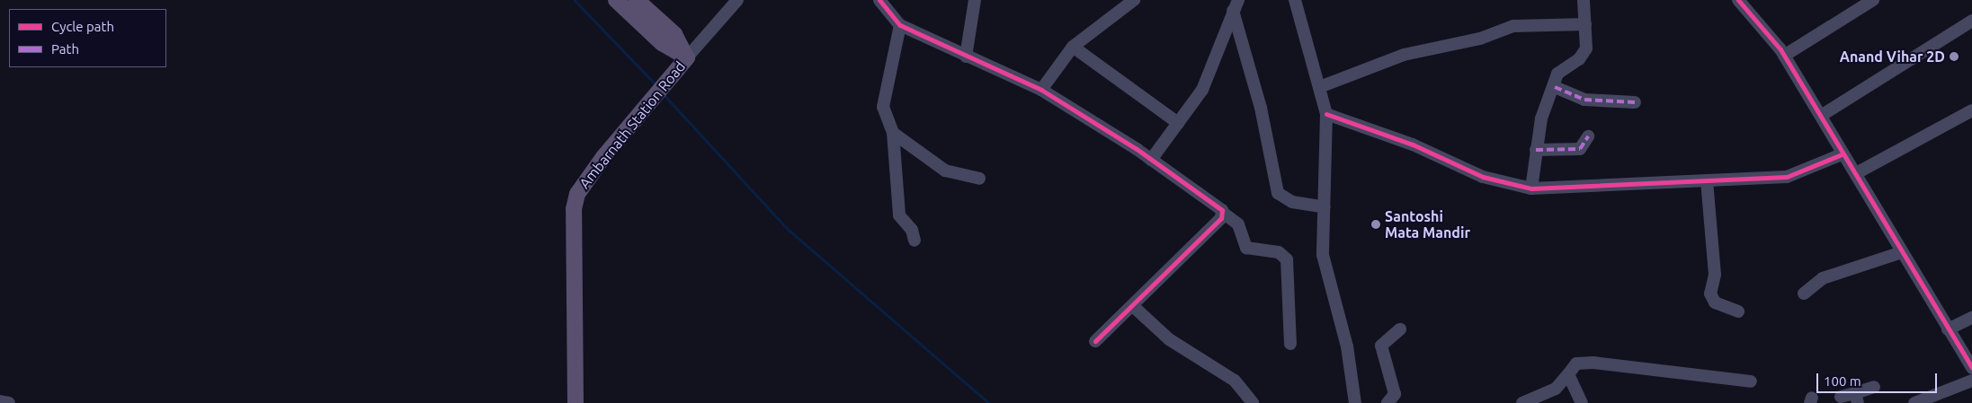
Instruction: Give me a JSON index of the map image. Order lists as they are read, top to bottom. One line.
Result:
{"streets":{"main road":["Ambarnath Station Road"]},"places":["Anand Vihar 2D","Santoshi Mata Mandir"],"legend":["Cycle path","Path"],"scale_bar":"100 m"}
